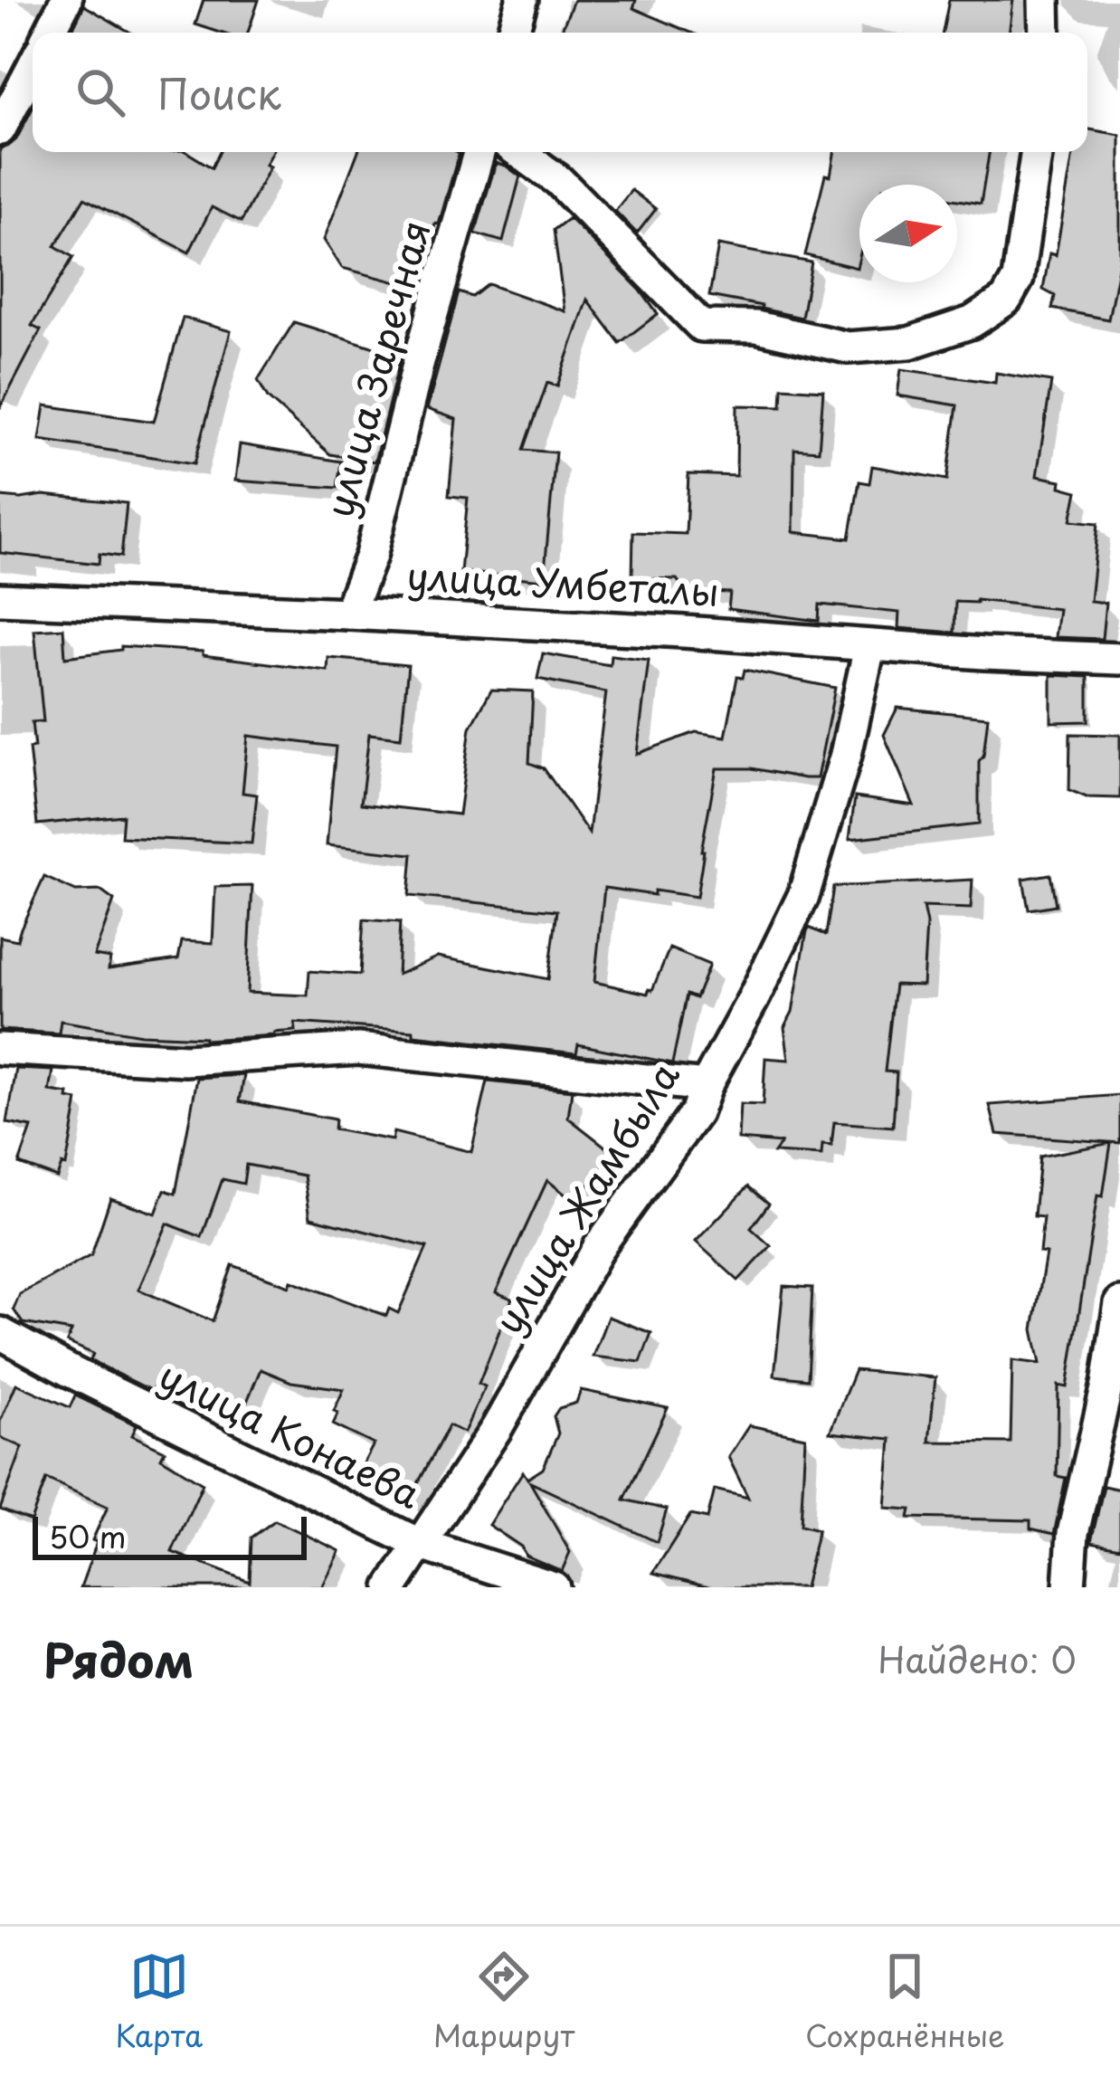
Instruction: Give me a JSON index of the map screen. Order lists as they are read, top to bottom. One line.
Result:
{"streets":{"street":["улица Заречная","улица Умбеталы","улица Жамбыла","улица Конаева"]},"crossings":[["улица Заречная","улица Умбеталы"],["улица Умбеталы","улица Жамбыла"],["улица Жамбыла","улица Конаева"]],"scale_bar":"50 m","north":"right","page":{"search":"Поиск","scale":"50 m","heading":["Рядом","Найдено: 0"],"nav":["Карта","Маршрут","Сохранённые"]}}
